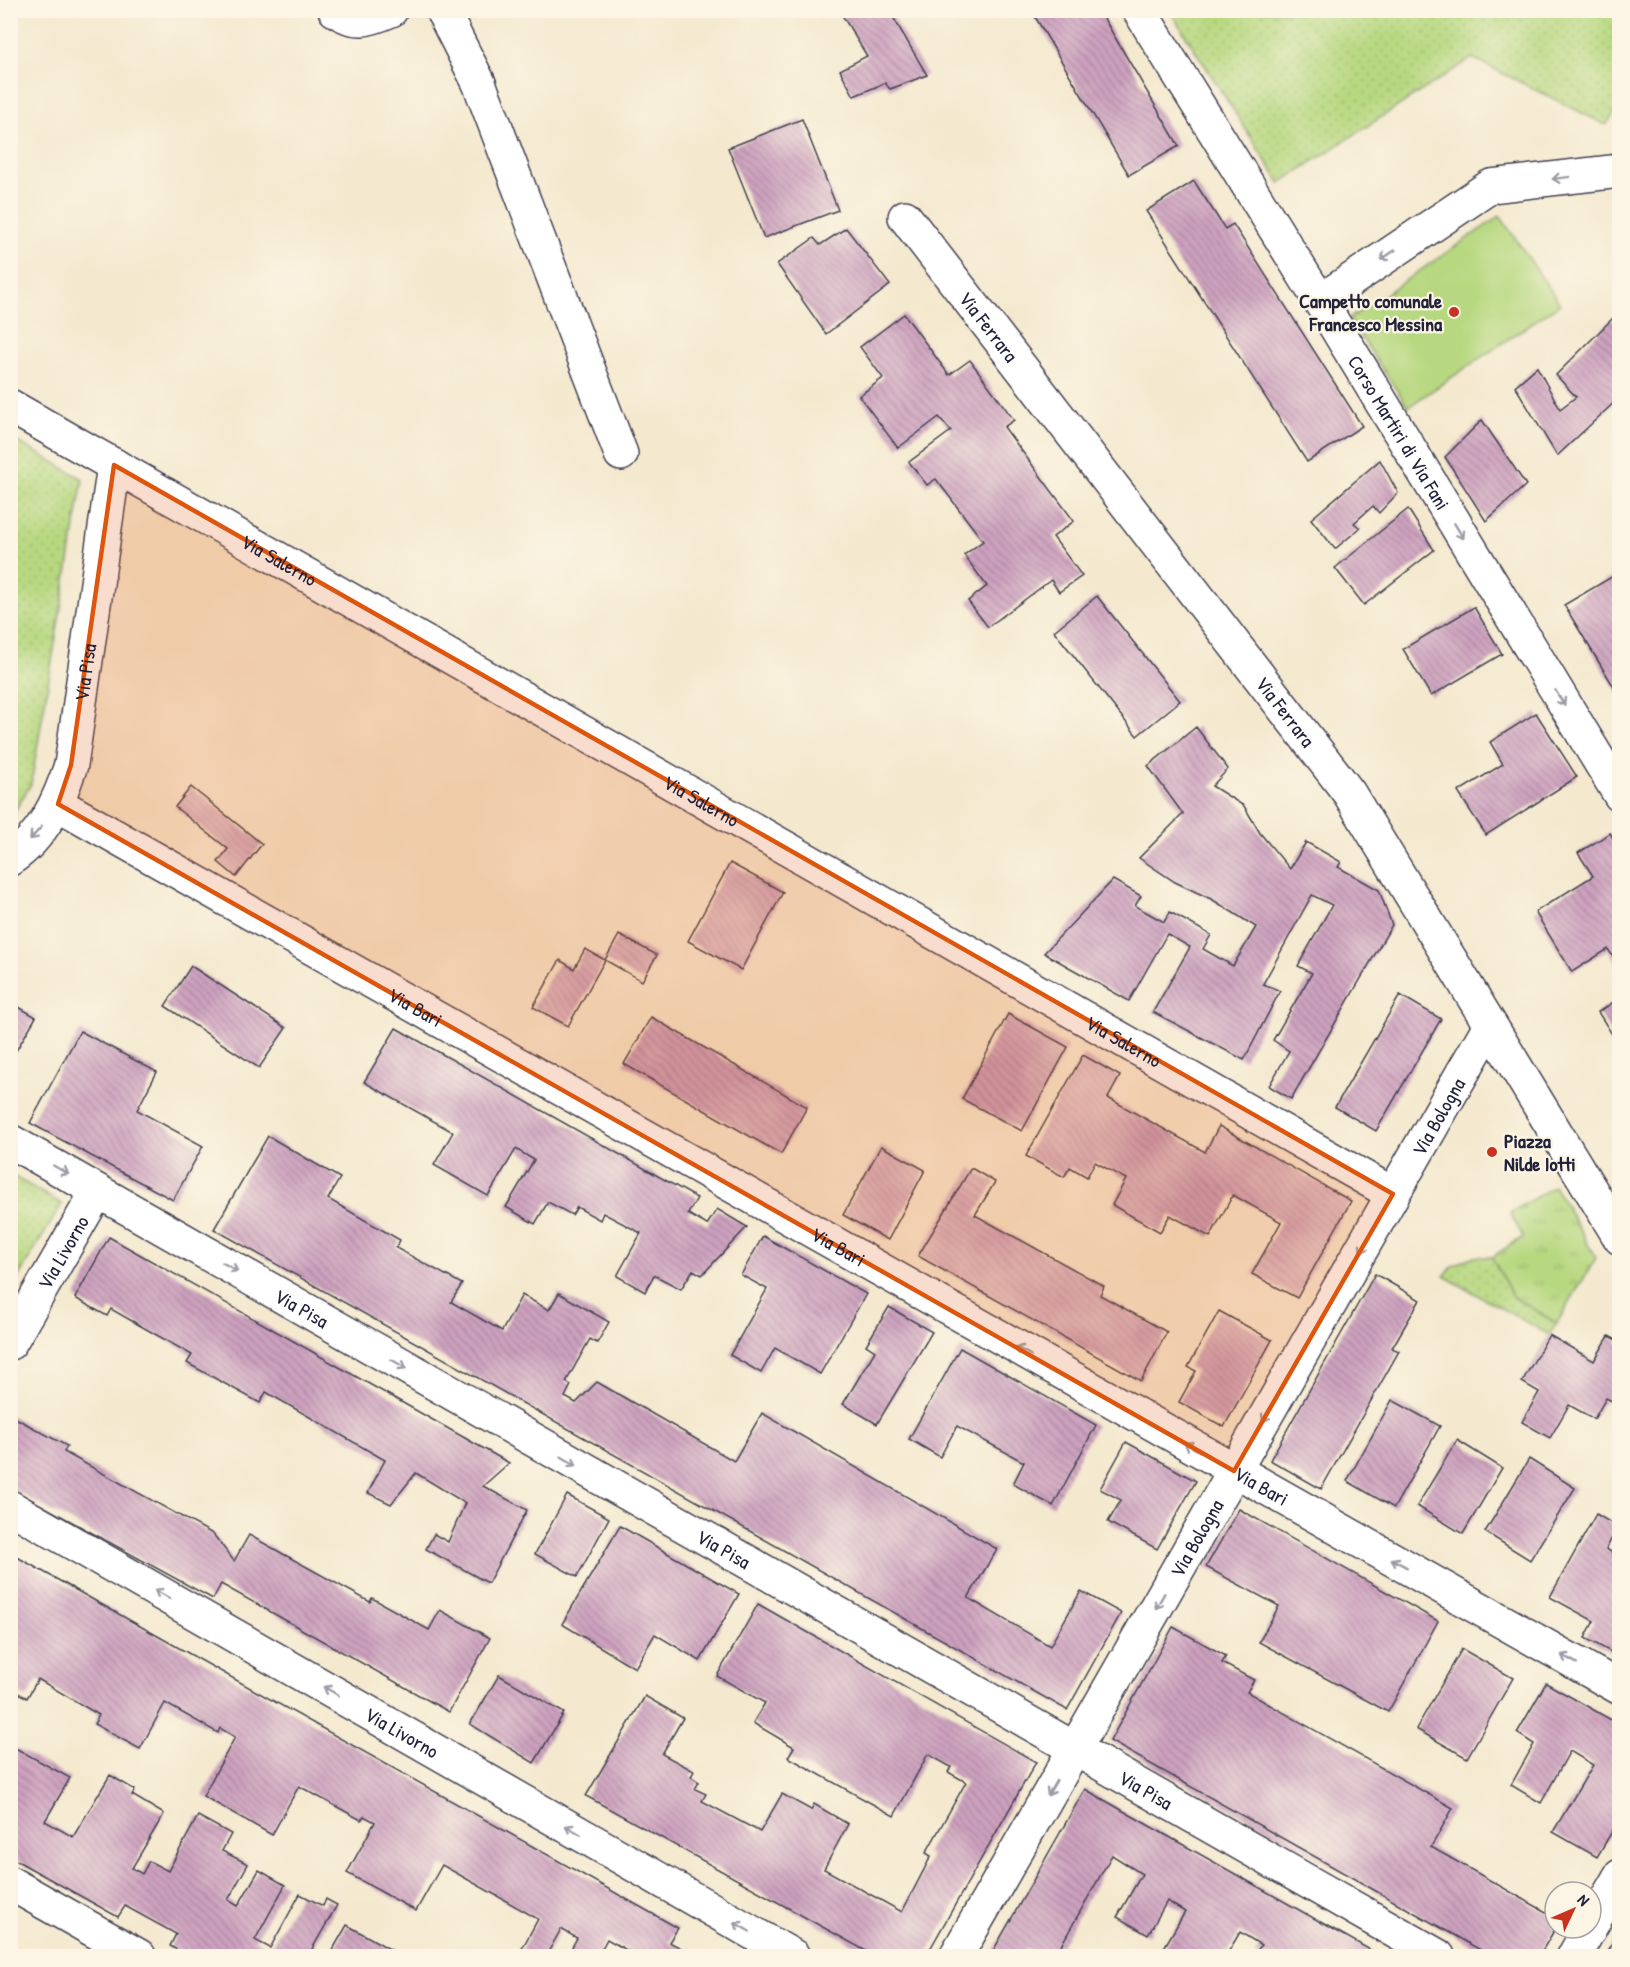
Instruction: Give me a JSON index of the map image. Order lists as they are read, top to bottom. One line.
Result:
{"streets":{"street":["Via Ferrara","Corso Martiri di Via Fani","Via Salerno","Via Pisa","Via Bari","Via Bologna","Via Livorno"]},"crossings":[["Via Ferrara","Via Bologna"],["Via Salerno","Via Pisa"],["Via Salerno","Via Bologna"],["Via Pisa","Via Bari"],["Via Pisa","Via Bologna"],["Via Pisa","Via Livorno"],["Via Bari","Via Bologna"]],"one_way":["Corso Martiri di Via Fani","Via Pisa","Via Bari","Via Bologna","Via Livorno"],"places":["Campetto comunale Francesco Messina","Piazza Nilde Iotti"],"north":"top right"}
